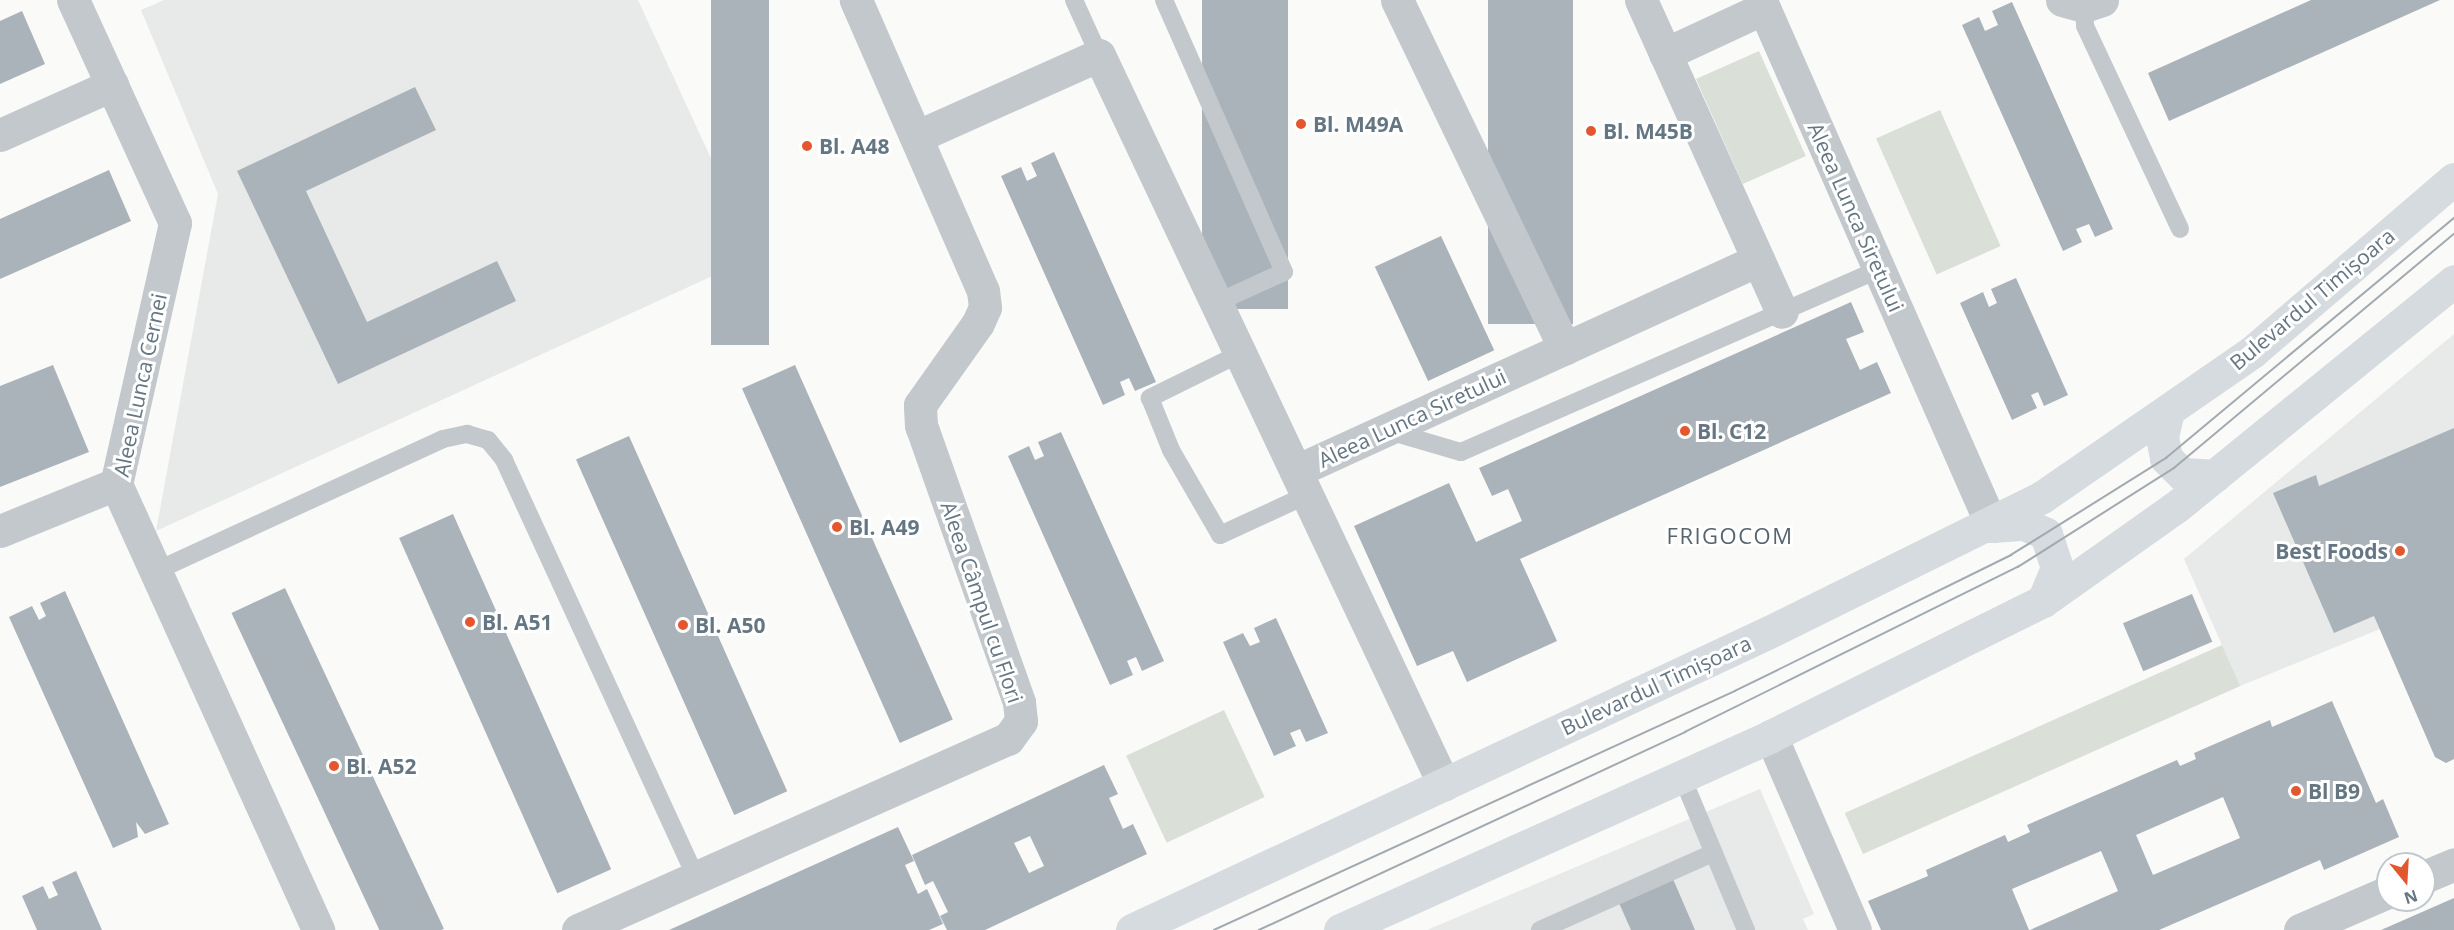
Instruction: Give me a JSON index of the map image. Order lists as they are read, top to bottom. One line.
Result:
{"streets":{"main road":["Bulevardul Timișoara"],"street":["Aleea Lunca Siretului","Aleea Lunca Cernei","Aleea Câmpul cu Flori"]},"crossings":[["Aleea Lunca Siretului","Bulevardul Timișoara"]],"districts":["FRIGOCOM"],"places":["Bl. M49A","Bl. M45B","Bl. A48","Bl. C12","Bl. A49","Best Foods","Bl. A51","Bl. A50","Bl. A52","Bl B9"],"north":"bottom"}
